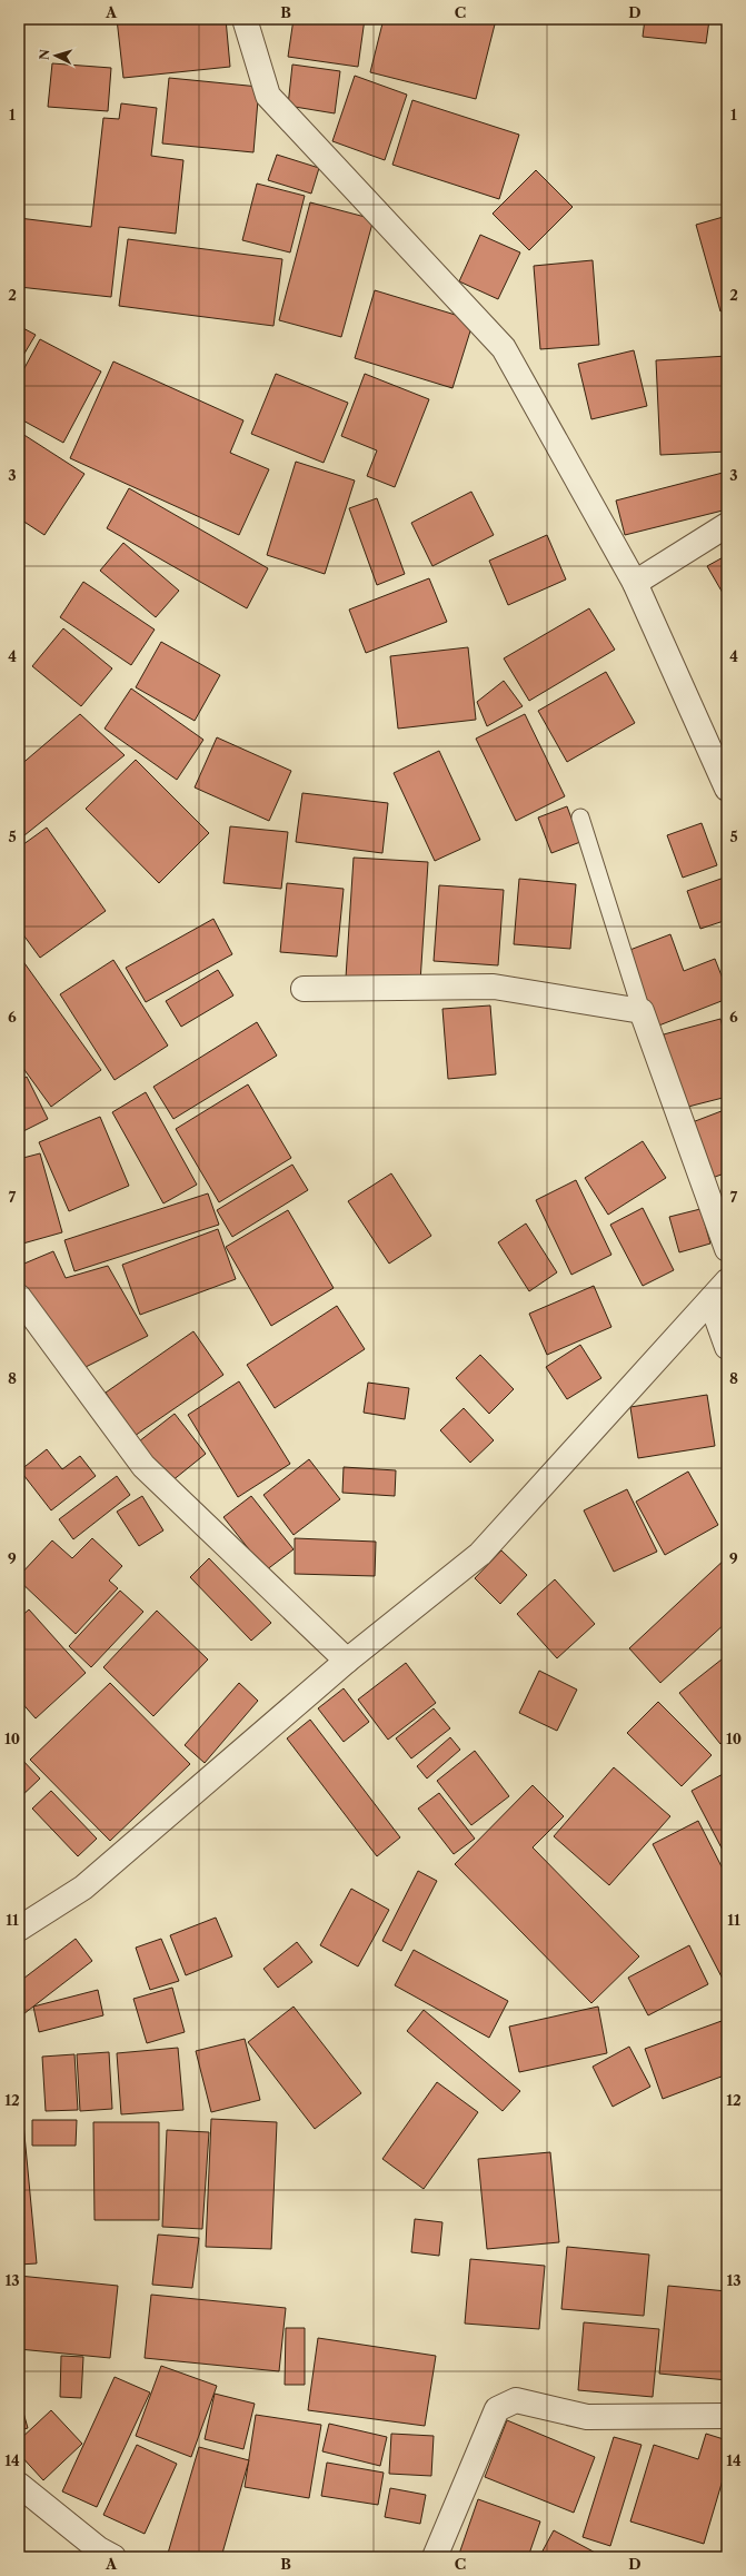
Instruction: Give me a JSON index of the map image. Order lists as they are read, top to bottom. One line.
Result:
{"north":"left","grid":{"columns":["A","B","C","D"],"rows":["1","2","3","4","5","6","7","8","9","10","11","12","13","14"]}}
